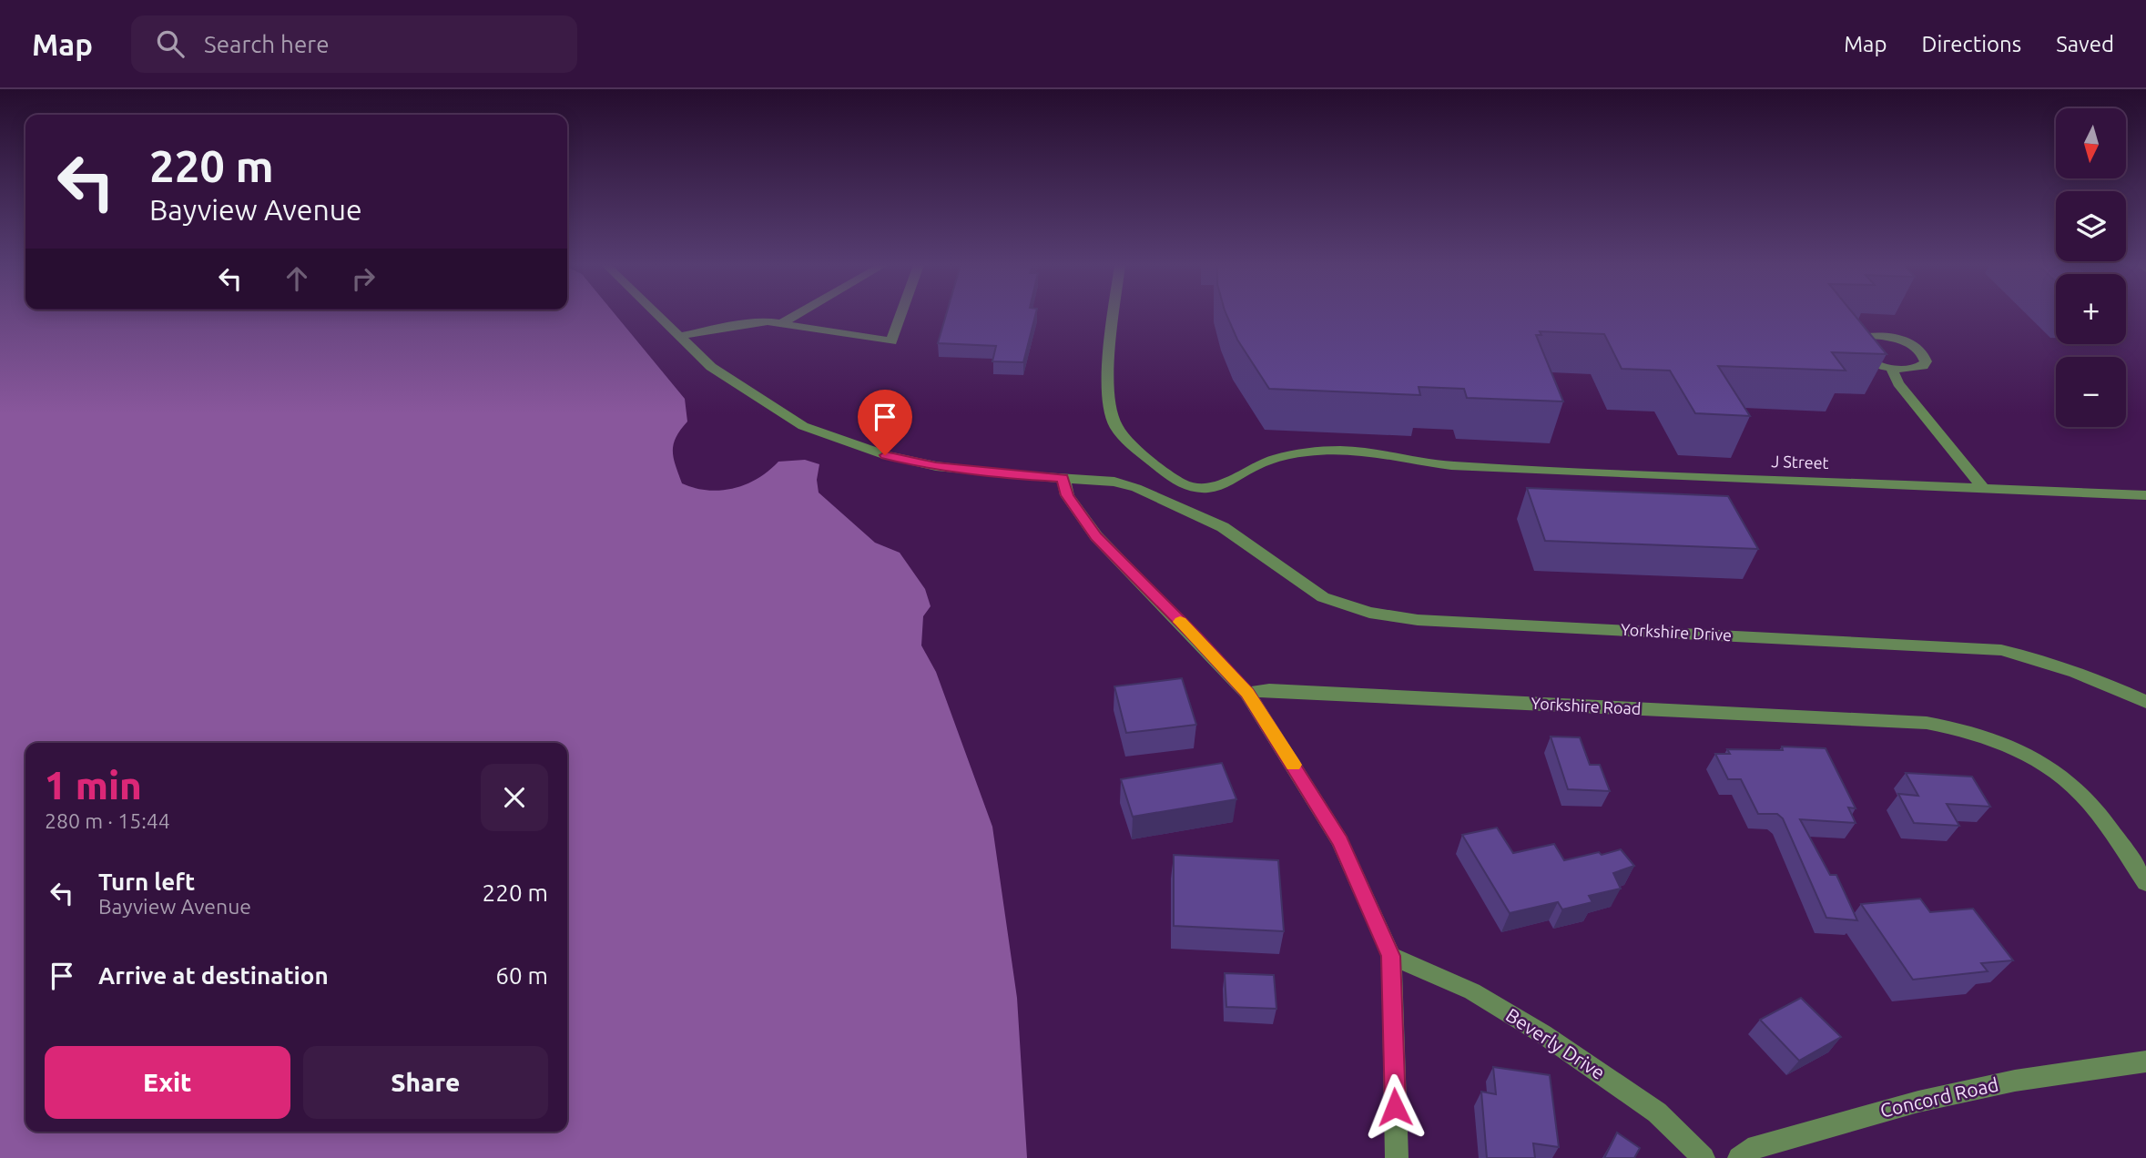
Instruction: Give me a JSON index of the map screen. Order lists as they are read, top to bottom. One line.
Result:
{"streets":{"street":["J Street","Yorkshire Drive","Yorkshire Road","Beverly Drive","Concord Road"]},"north":"bottom","page":{"header":"Map","search":"Search here","nav":["Map","Directions","Saved"],"map_buttons":["+","−"],"turn":["220 m","Bayview Avenue"],"heading":["1 min","280 m · 15:44"],"list":[{"name":"Turn left","note":"Bayview Avenue","value":"220 m"},{"name":"Arrive at destination","value":"60 m"}],"buttons":["Exit","Share"]}}
